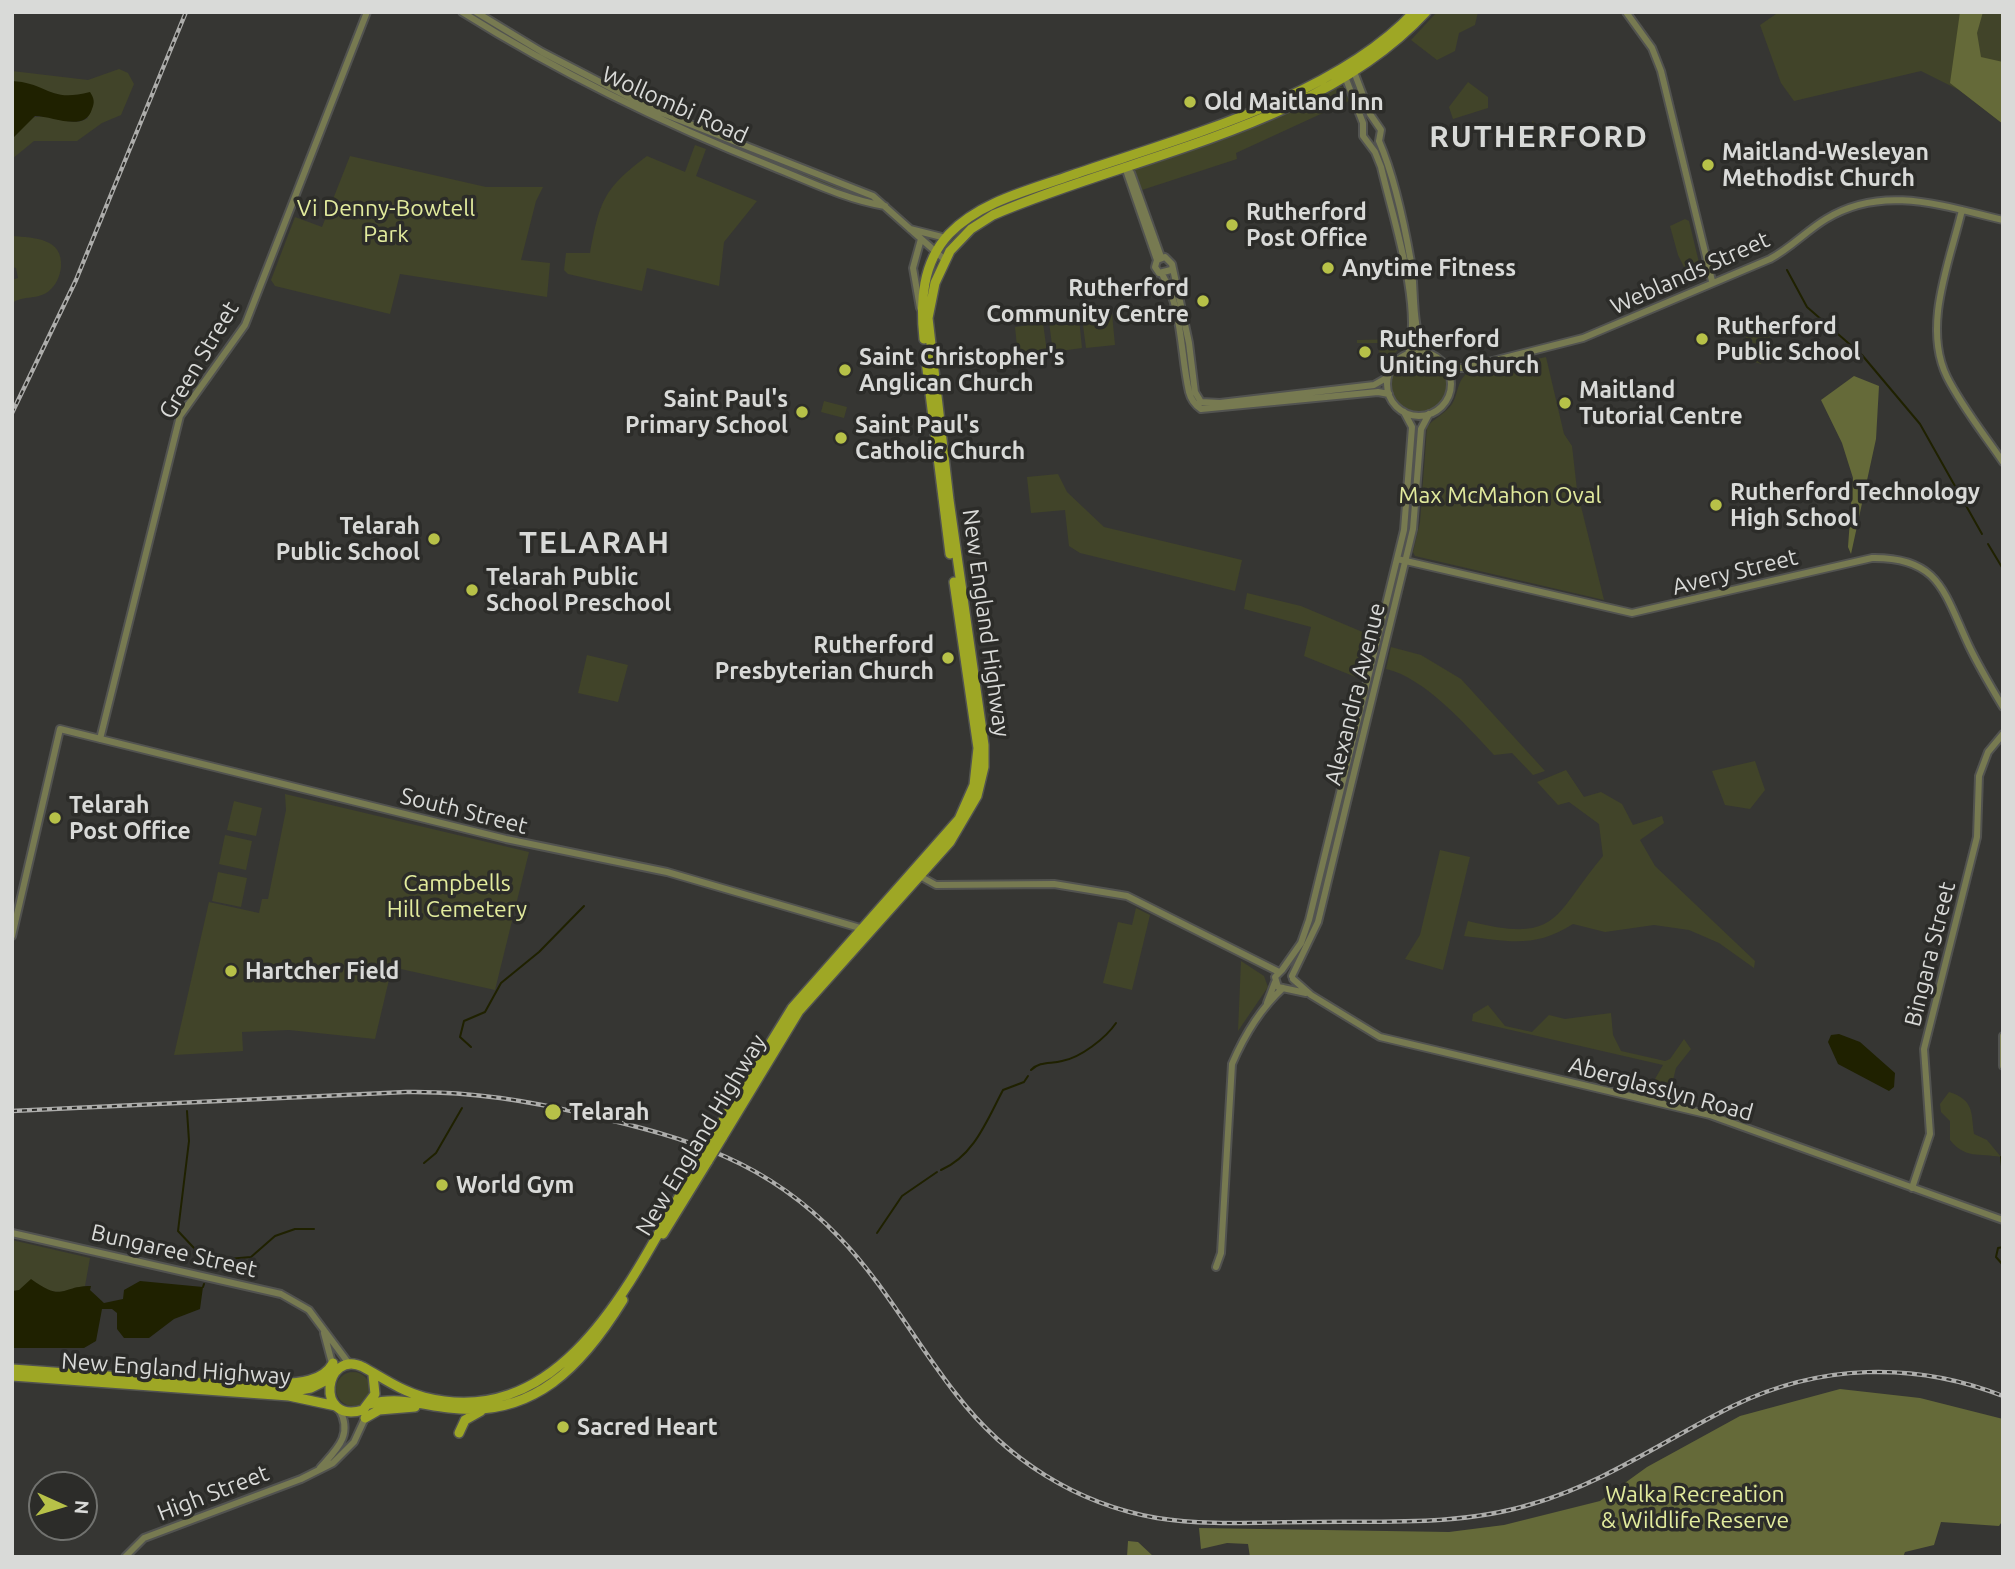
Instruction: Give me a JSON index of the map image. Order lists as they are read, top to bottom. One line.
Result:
{"streets":{"highway":["New England Highway"],"street":["Wollombi Road","Weblands Street","Green Street","Avery Street","Alexandra Avenue","South Street","Bingara Street","Aberglasslyn Road","Bungaree Street","High Street"]},"crossings":[["Wollombi Road","New England Highway"],["Weblands Street","Alexandra Avenue"],["Green Street","South Street"],["Avery Street","Alexandra Avenue"],["New England Highway","South Street"],["New England Highway","Bungaree Street"],["New England Highway","High Street"],["Alexandra Avenue","Aberglasslyn Road"],["Bingara Street","Aberglasslyn Road"],["Bungaree Street","High Street"]],"districts":["RUTHERFORD","TELARAH"],"parks":["Vi Denny-Bowtell Park","Max McMahon Oval","Campbells Hill Cemetery","Walka Recreation & Wildlife Reserve"],"places":["Old Maitland Inn","Maitland-Wesleyan Methodist Church","Rutherford Post Office","Anytime Fitness","Rutherford Community Centre","Rutherford Public School","Rutherford Uniting Church","Saint Christopher's Anglican Church","Maitland Tutorial Centre","Saint Paul's Primary School","Saint Paul's Catholic Church","Rutherford Technology High School","Telarah Public School","Telarah Public School Preschool","Rutherford Presbyterian Church","Telarah Post Office","Hartcher Field","Telarah","World Gym","Sacred Heart"],"north":"right"}
